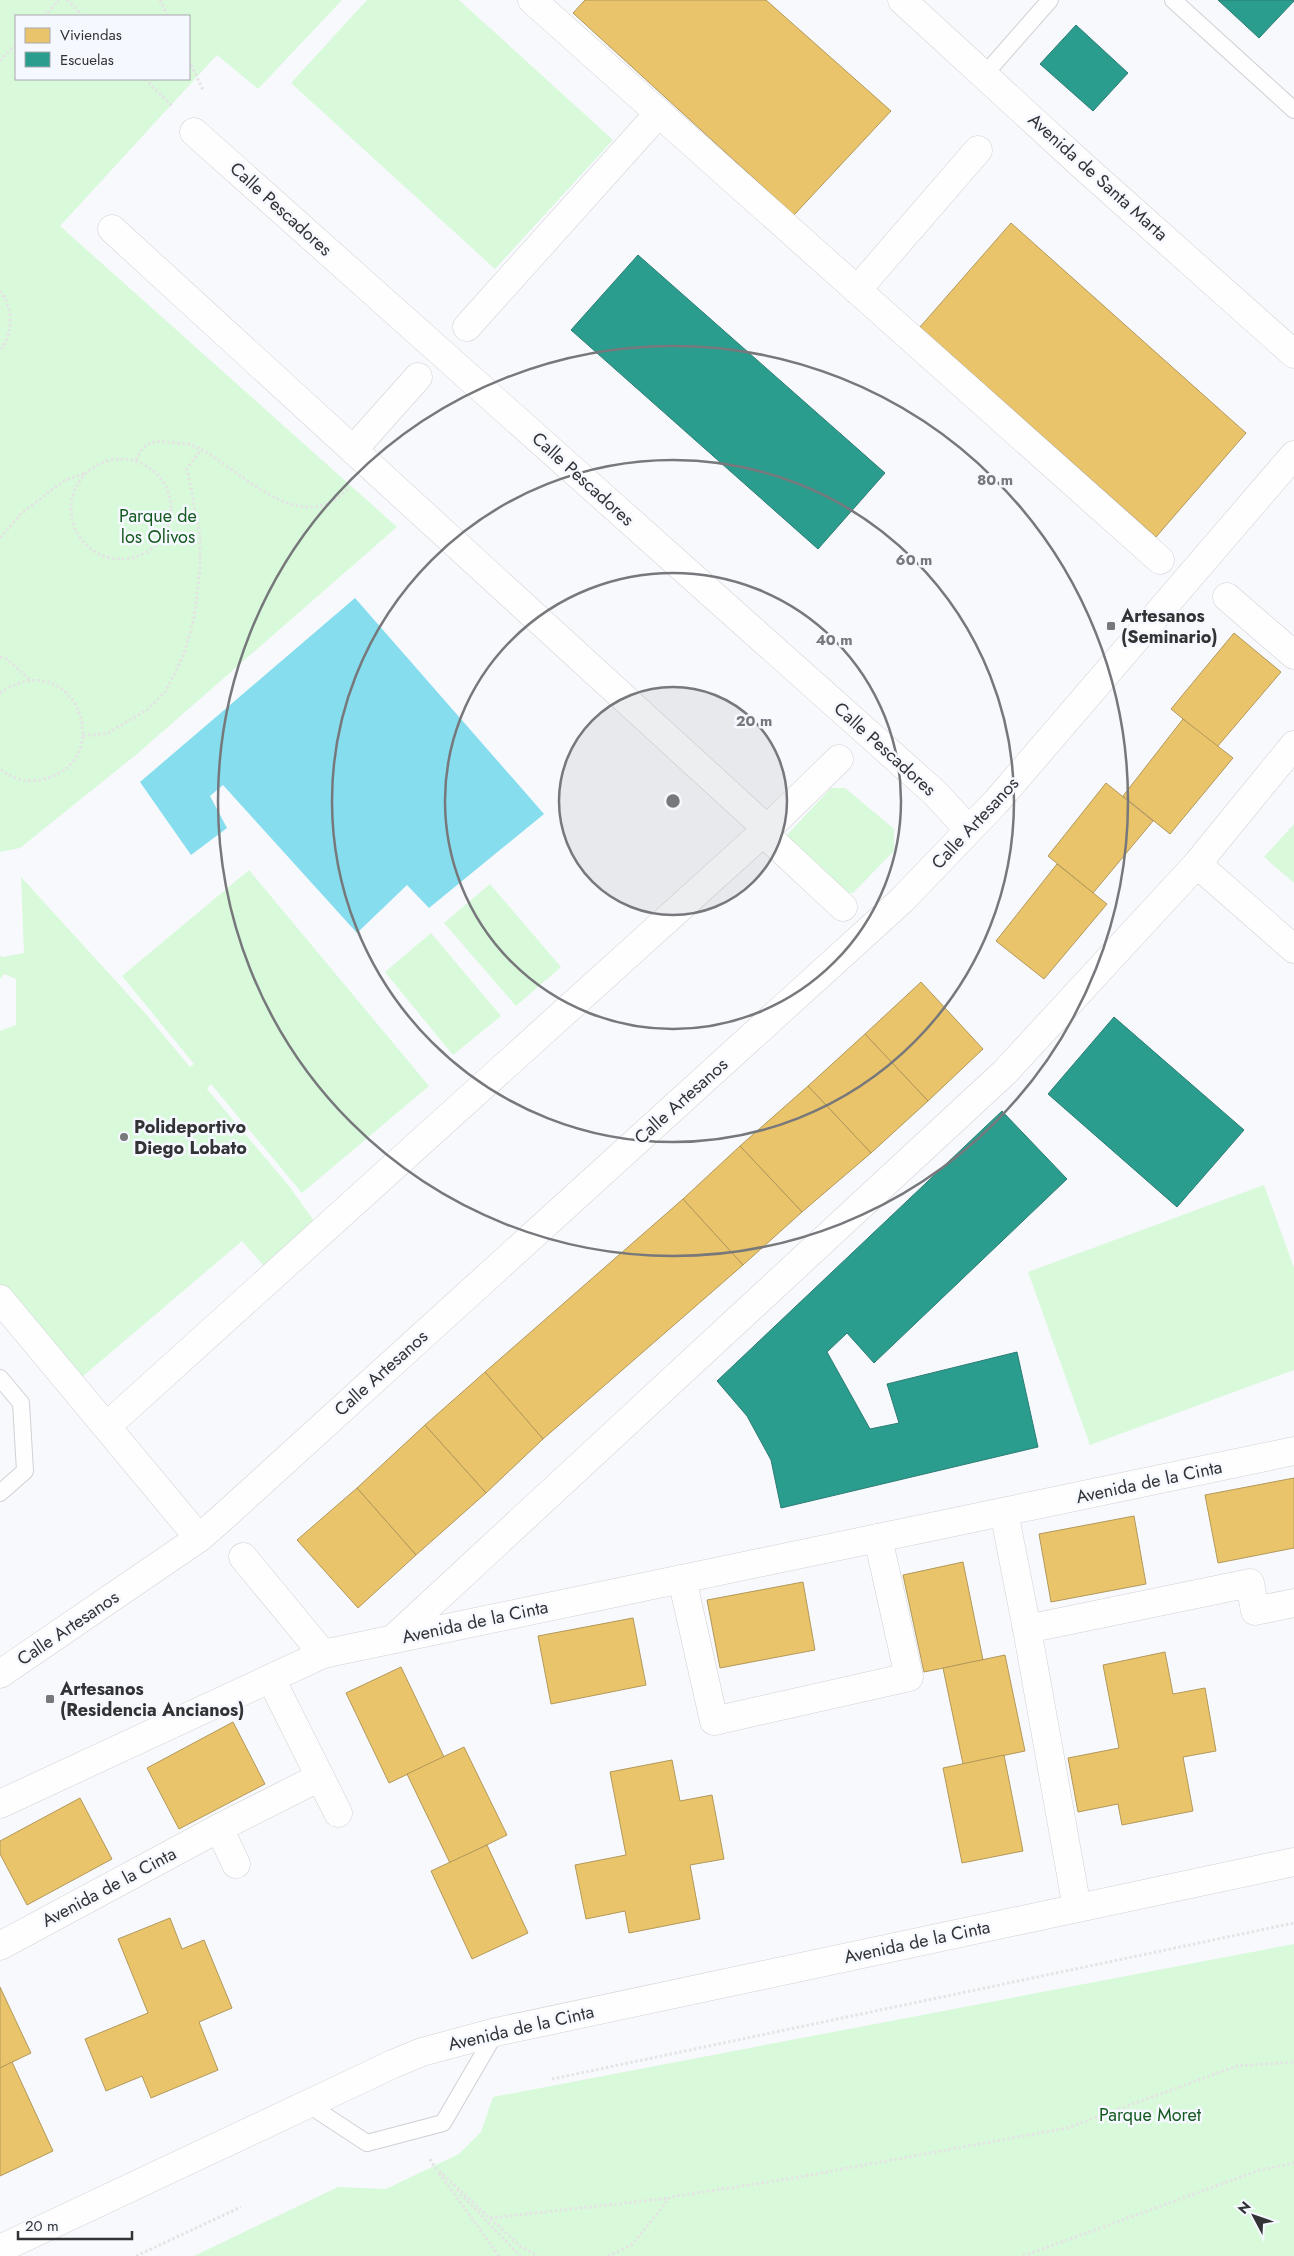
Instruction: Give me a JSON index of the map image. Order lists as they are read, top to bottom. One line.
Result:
{"streets":{"street":["Avenida de Santa Marta","Calle Pescadores","Calle Artesanos","Avenida de la Cinta"]},"crossings":[["Calle Pescadores","Calle Artesanos"]],"parks":["Parque de los Olivos","Parque Moret"],"places":{"transit":["Artesanos (Seminario)","Artesanos (Residencia Ancianos)"],"other":["Polideportivo Diego Lobato"]},"legend":["Viviendas","Escuelas"],"scale_bar":"20 m","north":"top left","rings":["80 m","60 m","40 m","20 m"]}
